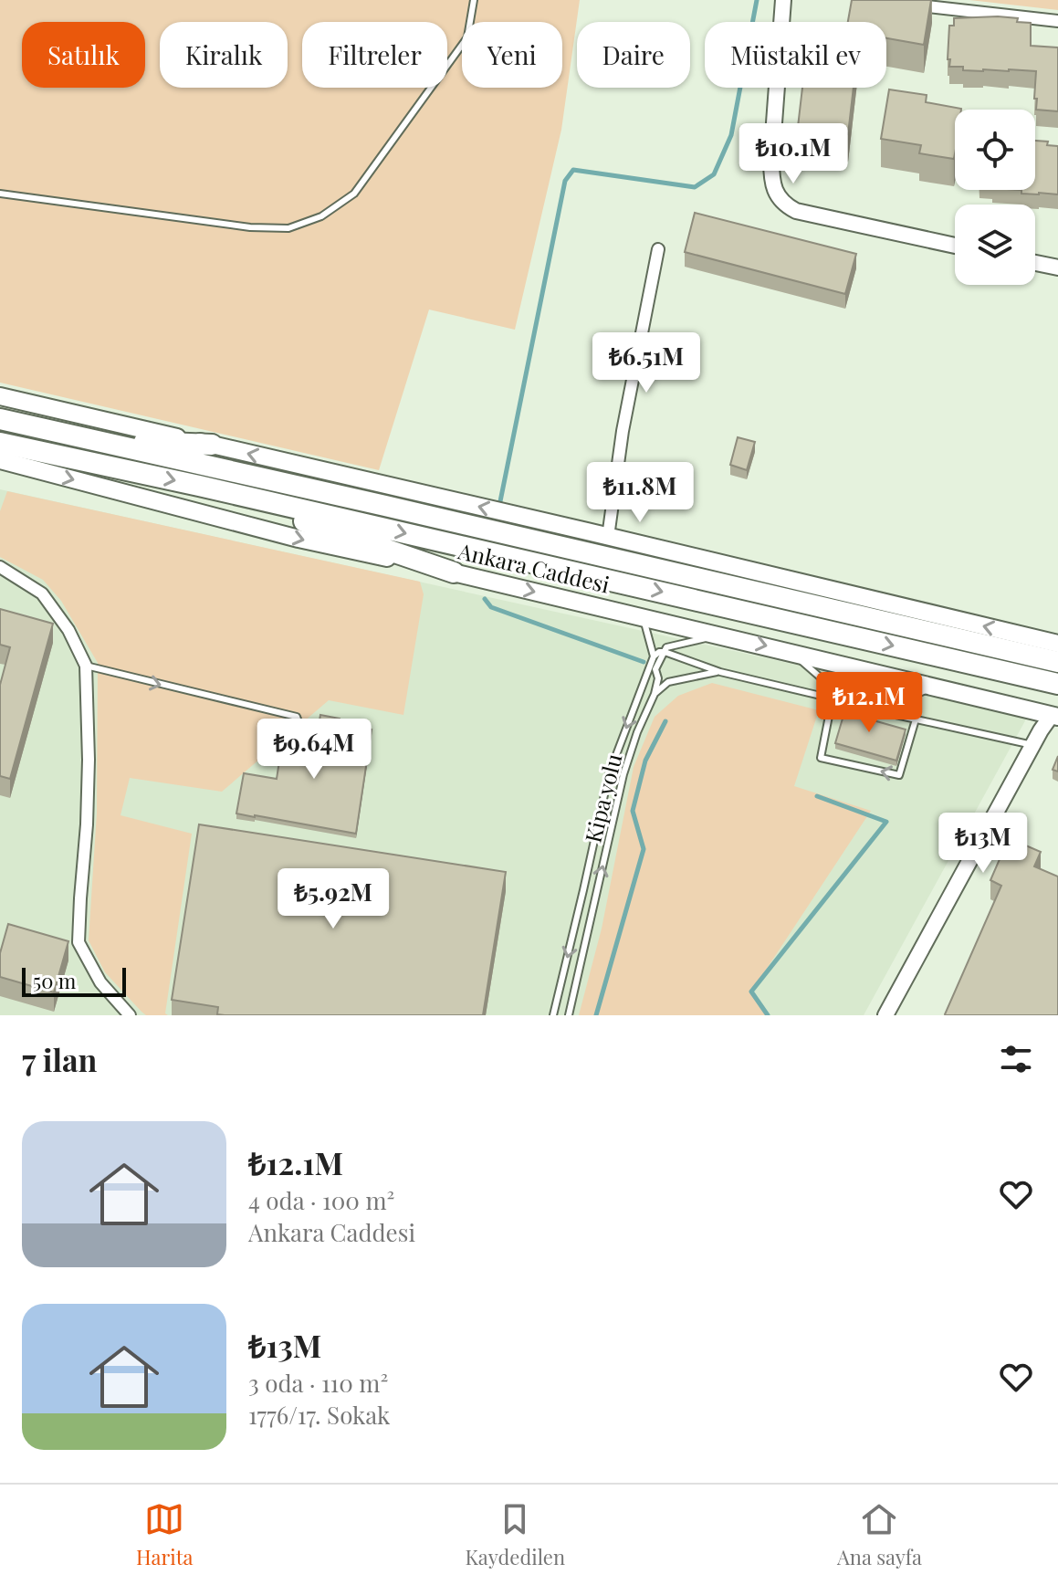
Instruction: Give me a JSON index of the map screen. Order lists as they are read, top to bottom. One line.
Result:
{"streets":{"highway":["Ankara Caddesi"],"lane":["Kipa yolu"]},"scale_bar":"50 m","page":{"chip":["Satılık","Kiralık","Filtreler","Yeni","Daire","Müstakil ev"],"price":["₺10.1M","₺6.51M","₺11.8M","₺12.1M","₺9.64M","₺13M","₺5.92M"],"scale":"50 m","heading":"7 ilan","list":[{"name":"₺12.1M","note":"4 oda · 100 m² · Ankara Caddesi"},{"name":"₺13M","note":"3 oda · 110 m² · 1776/17. Sokak"}],"tabs":["Harita","Kaydedilen","Ana sayfa"]}}
